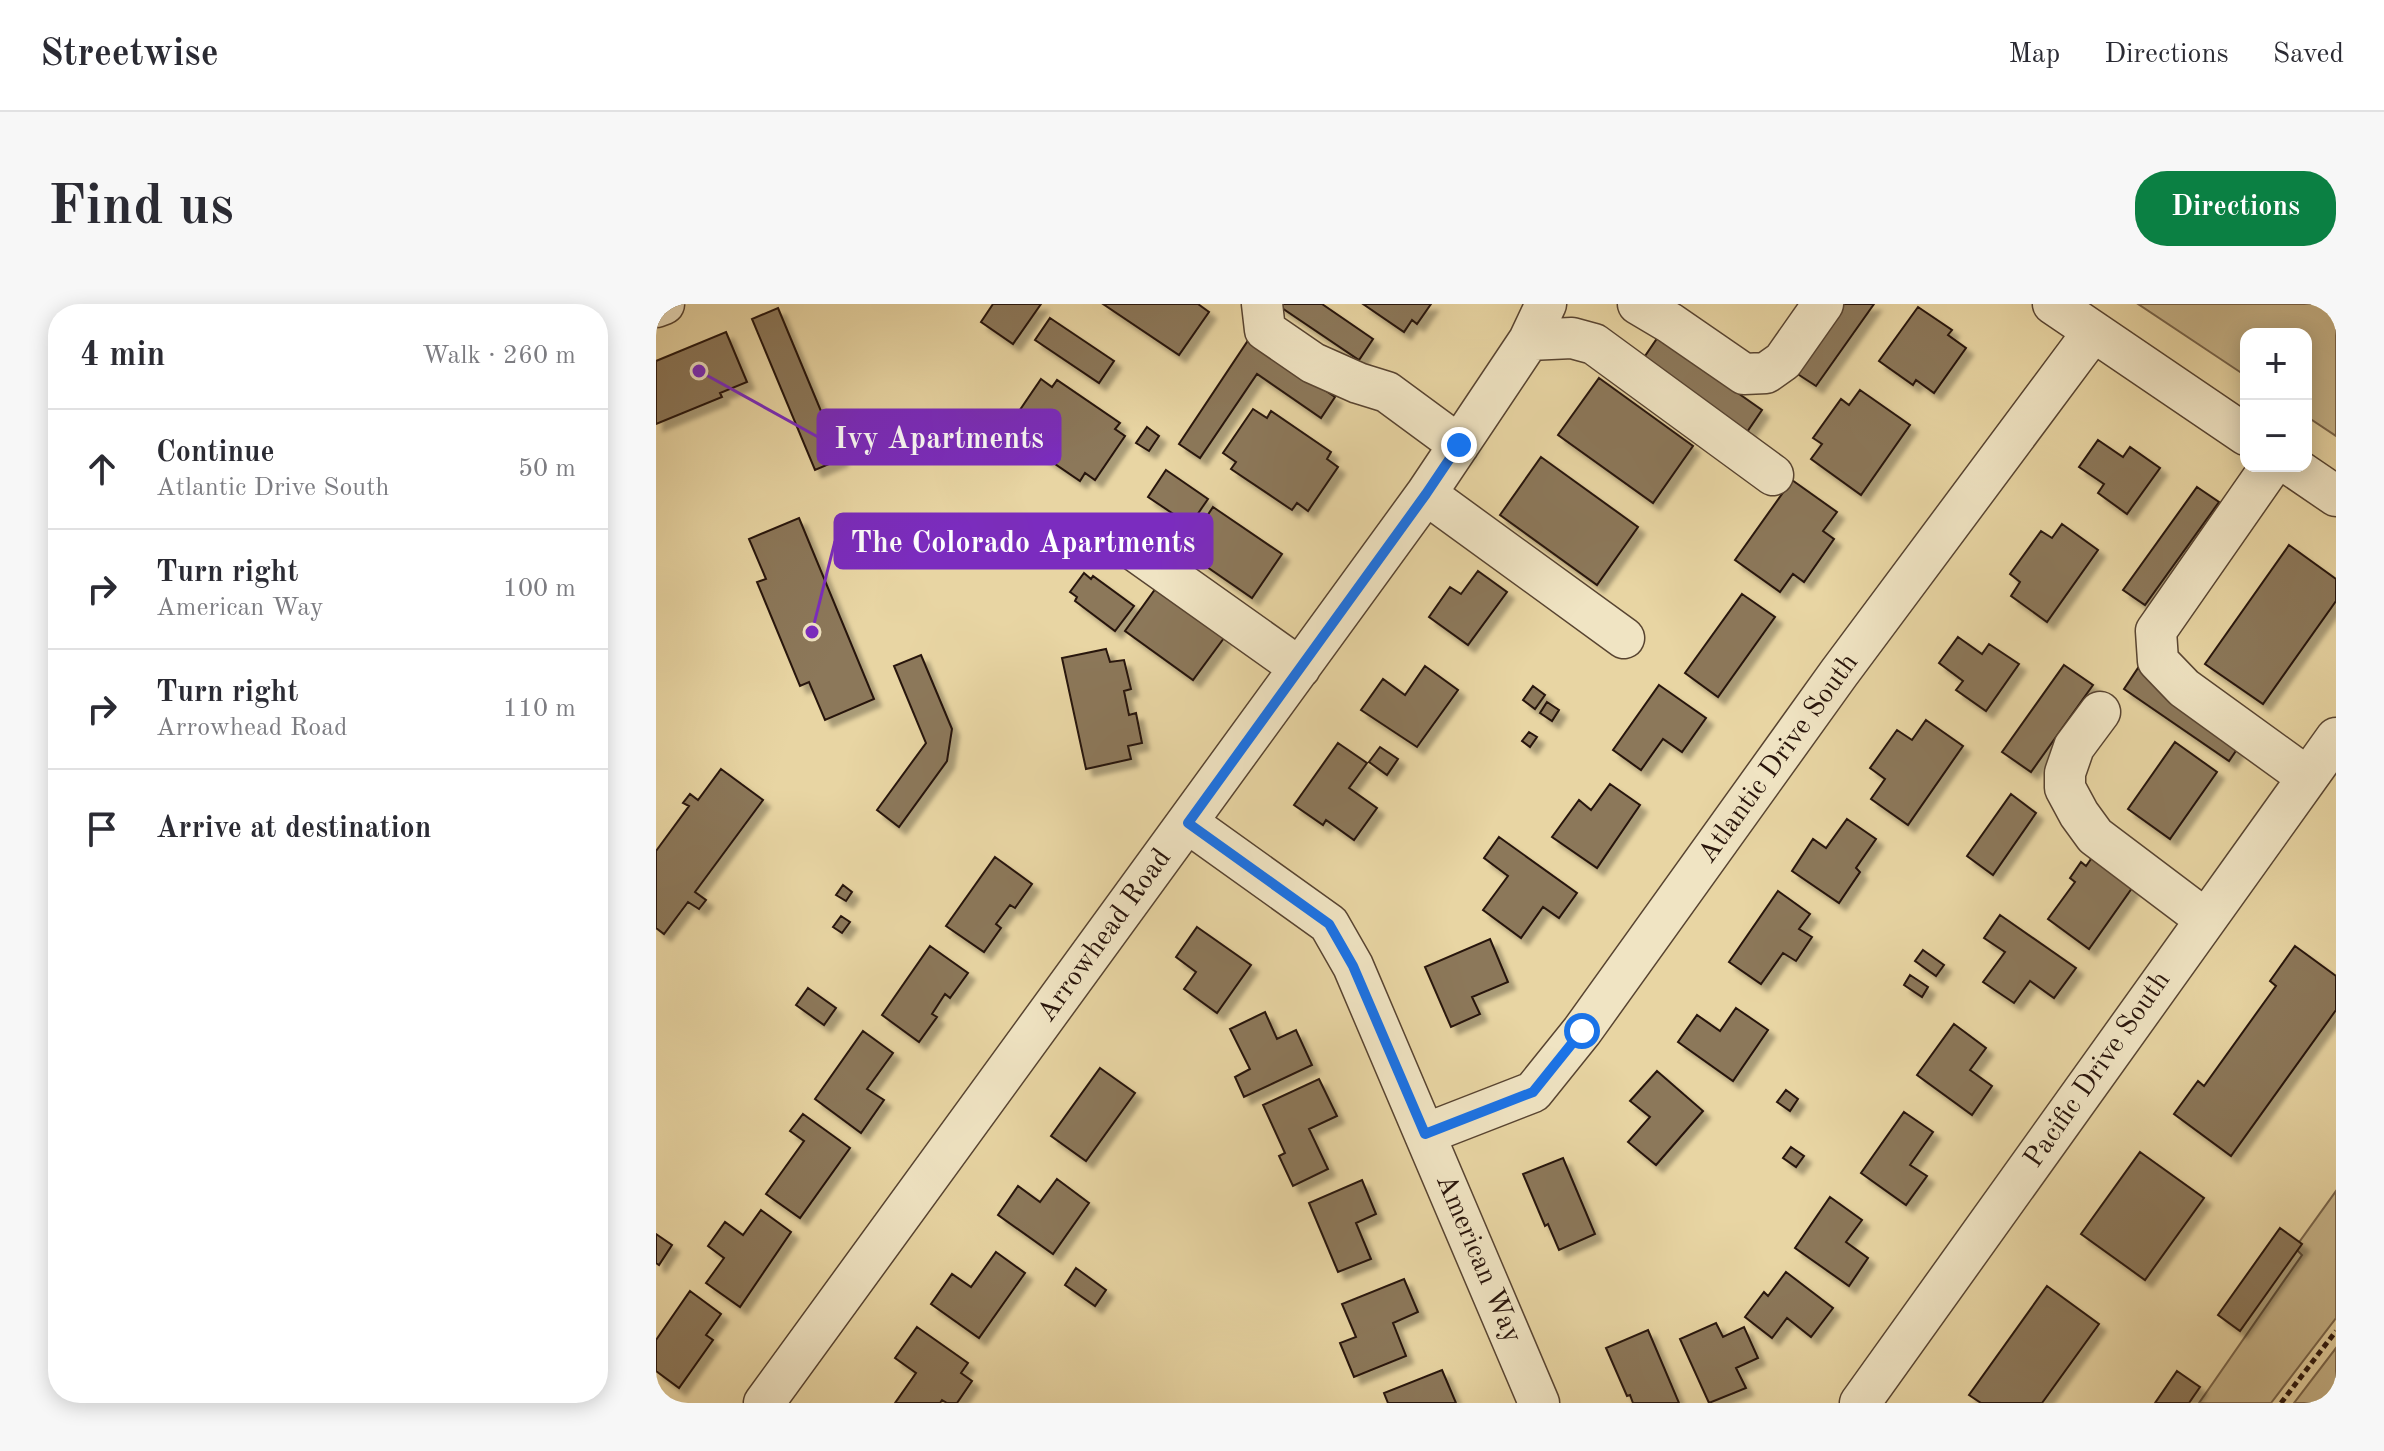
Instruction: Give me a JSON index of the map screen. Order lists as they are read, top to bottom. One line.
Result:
{"streets":{"street":["Atlantic Drive South","Arrowhead Road","Pacific Drive South","American Way"]},"crossings":[["Atlantic Drive South","American Way"],["Arrowhead Road","American Way"]],"places":["Ivy Apartments","The Colorado Apartments"],"page":{"header":"Streetwise","nav":["Map","Directions","Saved"],"buttons":"Directions","title":"Find us","heading":["4 min","Walk · 260 m"],"map_buttons":["+","−"],"list":[["Continue","Atlantic Drive South","50 m"],["Turn right","American Way","100 m"],["Turn right","Arrowhead Road","110 m"],"Arrive at destination"]}}
